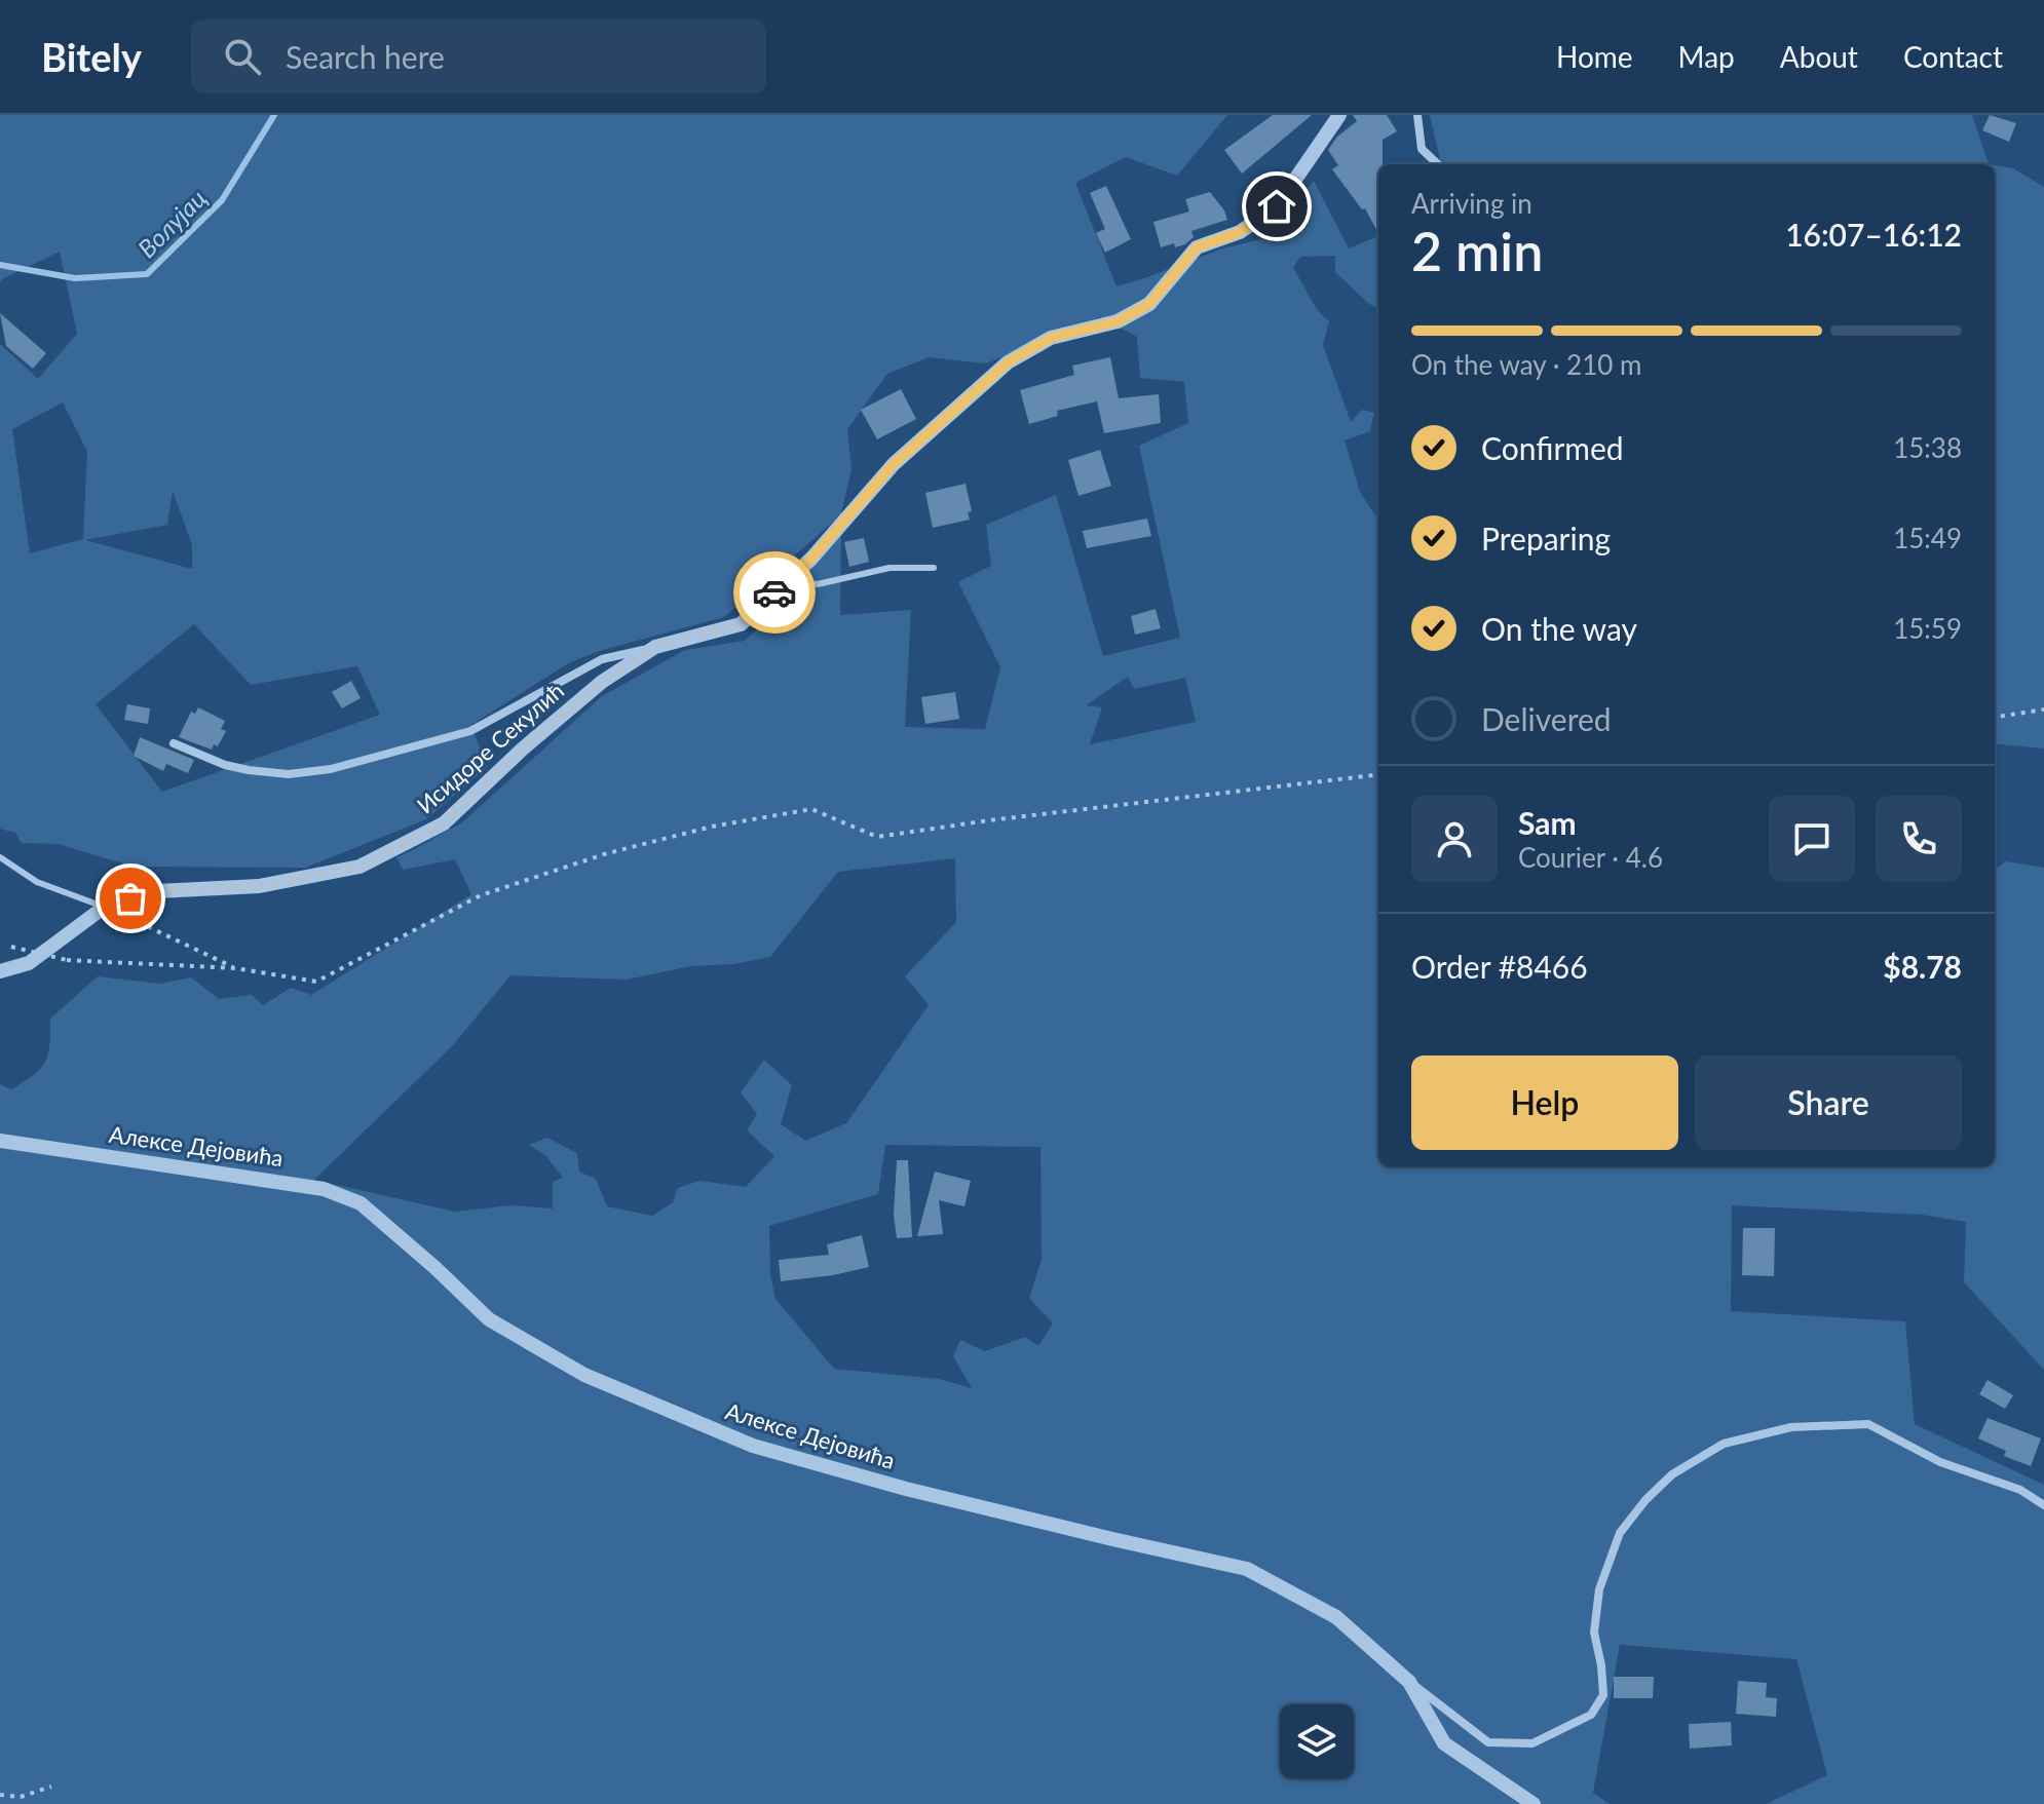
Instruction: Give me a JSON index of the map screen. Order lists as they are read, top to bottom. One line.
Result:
{"streets":{"street":["Исидоре Секулић","Алексе Дејовића"]},"water":["Волујац"],"page":{"header":"Bitely","search":"Search here","nav":["Home","Map","About","Contact"],"heading":["2 min","Arriving in","16:07–16:12"],"panel":["Sam","Courier · 4.6","Order #8466","$8.78"],"bar":"On the way · 210 m","list":[["Confirmed","15:38"],["Preparing","15:49"],["On the way","15:59"],"Delivered"],"buttons":["Help","Share"]}}
